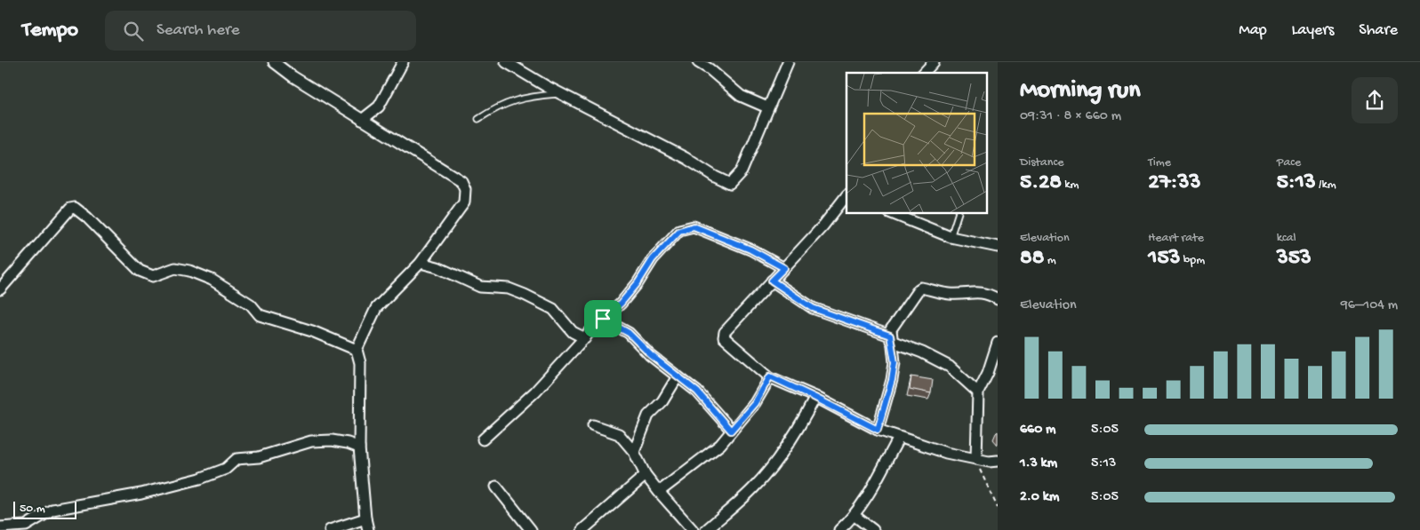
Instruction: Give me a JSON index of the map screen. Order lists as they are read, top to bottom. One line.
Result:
{"scale_bar":"50 m","page":{"header":"Tempo","search":"Search here","nav":["Map","Layers","Share"],"heading":["Morning run","09:31 · 8 × 660 m"],"stats":[["Distance","5.28 km"],["Time","27:33"],["Pace","5:13 /km"],["Elevation","88 m"],["Heart rate","153 bpm"],["kcal","353"]],"chart":["Elevation","96–104 m"],"list":[{"name":"660 m","note":"5:05"},{"name":"1.3 km","note":"5:13"},{"name":"2.0 km","note":"5:05"}],"scale":"50 m"}}
